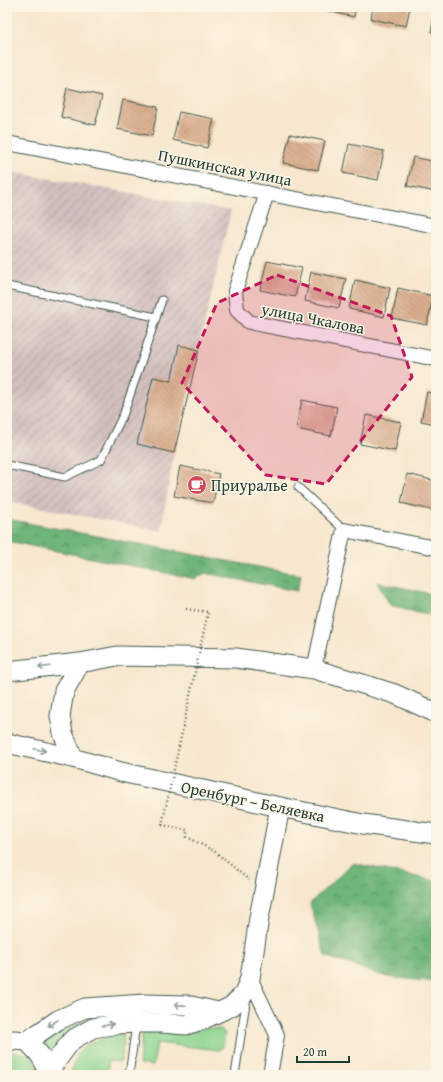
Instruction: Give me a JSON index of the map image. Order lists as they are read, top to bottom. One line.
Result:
{"streets":{"main road":["Оренбург – Беляевка"],"street":["Пушкинская улица","улица Чкалова"]},"crossings":[["Пушкинская улица","улица Чкалова"]],"places":{"cafe":["Приуралье"]},"scale_bar":"20 m"}
